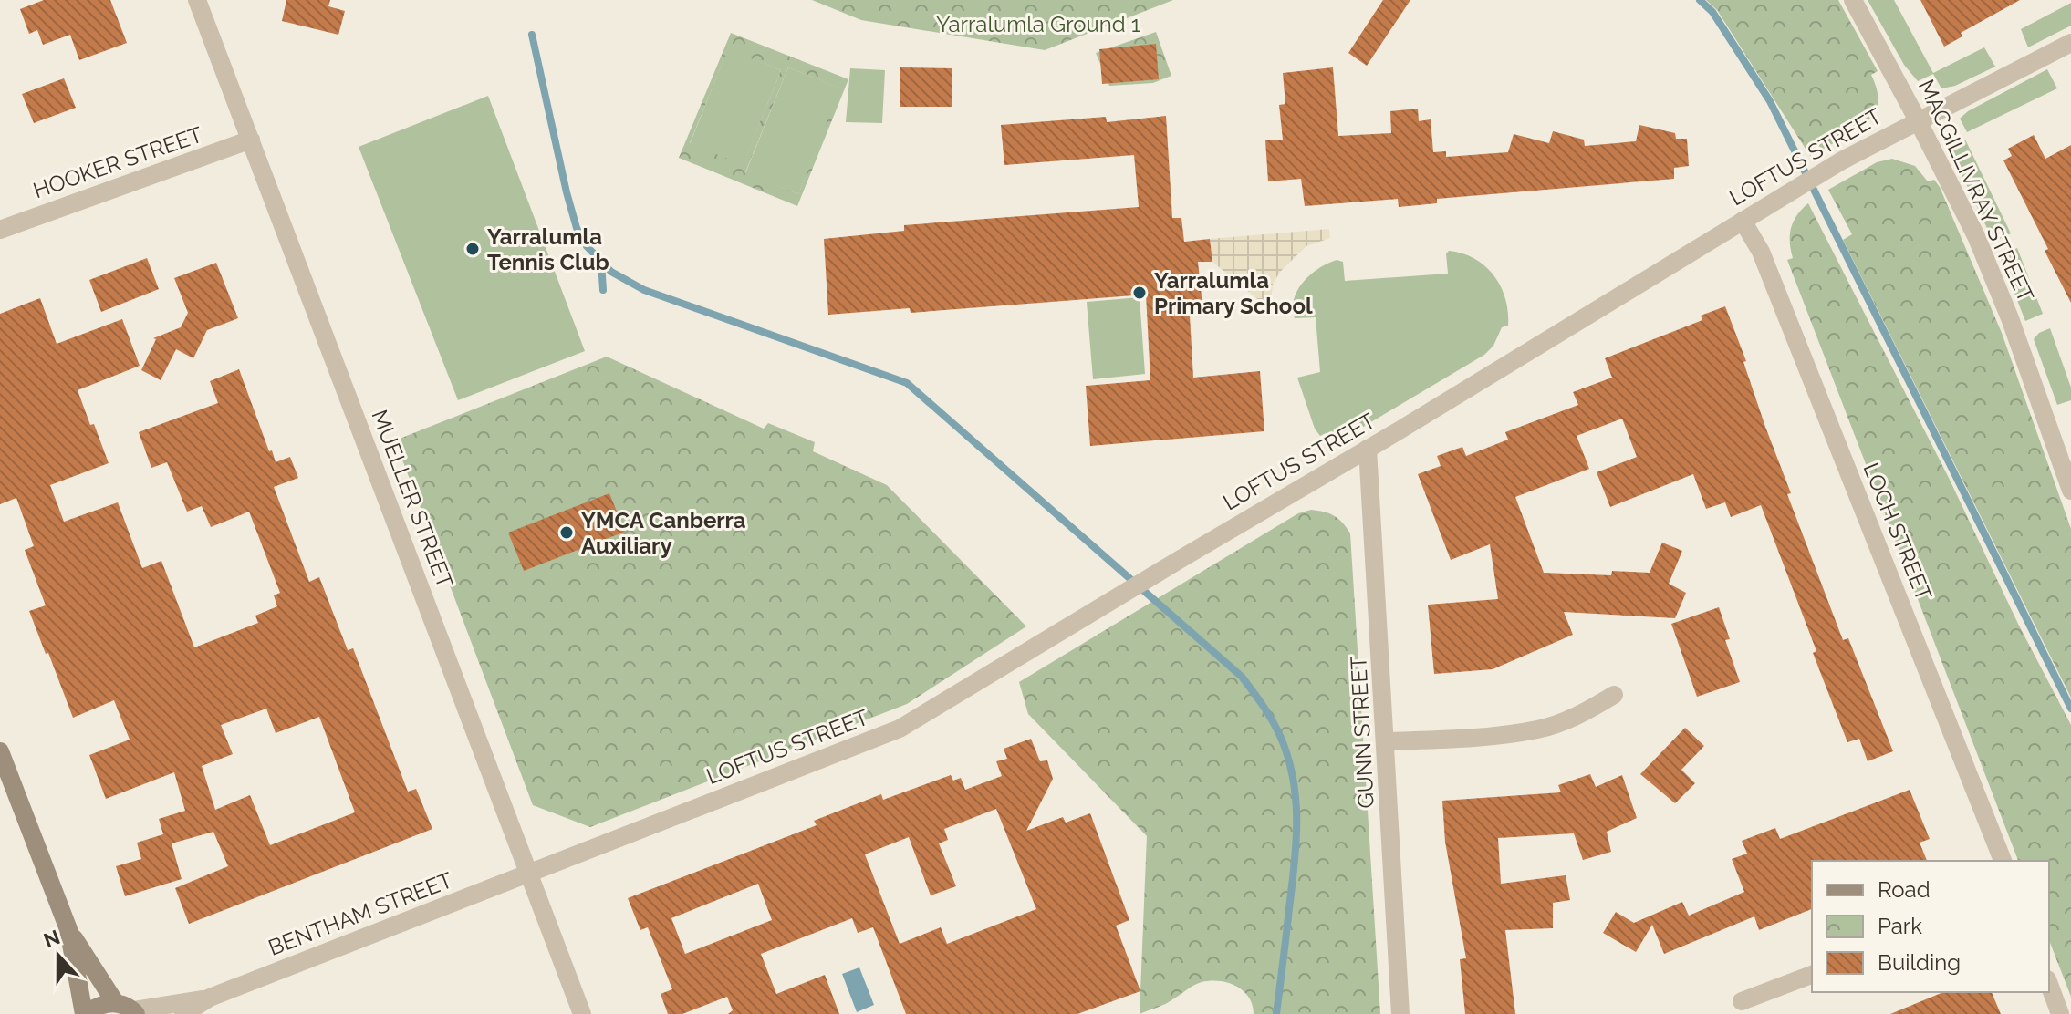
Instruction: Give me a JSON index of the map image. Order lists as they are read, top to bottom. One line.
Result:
{"streets":{"street":["LOFTUS STREET","HOOKER STREET","MACGILLIVRAY STREET","MUELLER STREET","LOCH STREET","GUNN STREET","BENTHAM STREET"]},"crossings":[["LOFTUS STREET","MACGILLIVRAY STREET"],["LOFTUS STREET","MUELLER STREET"],["LOFTUS STREET","LOCH STREET"],["LOFTUS STREET","GUNN STREET"],["LOFTUS STREET","BENTHAM STREET"],["HOOKER STREET","MUELLER STREET"],["MUELLER STREET","BENTHAM STREET"]],"parks":["Yarralumla Ground 1"],"places":["Yarralumla Tennis Club","Yarralumla Primary School","YMCA Canberra Auxiliary"],"legend":["Road","Park","Building"],"north":"top"}
